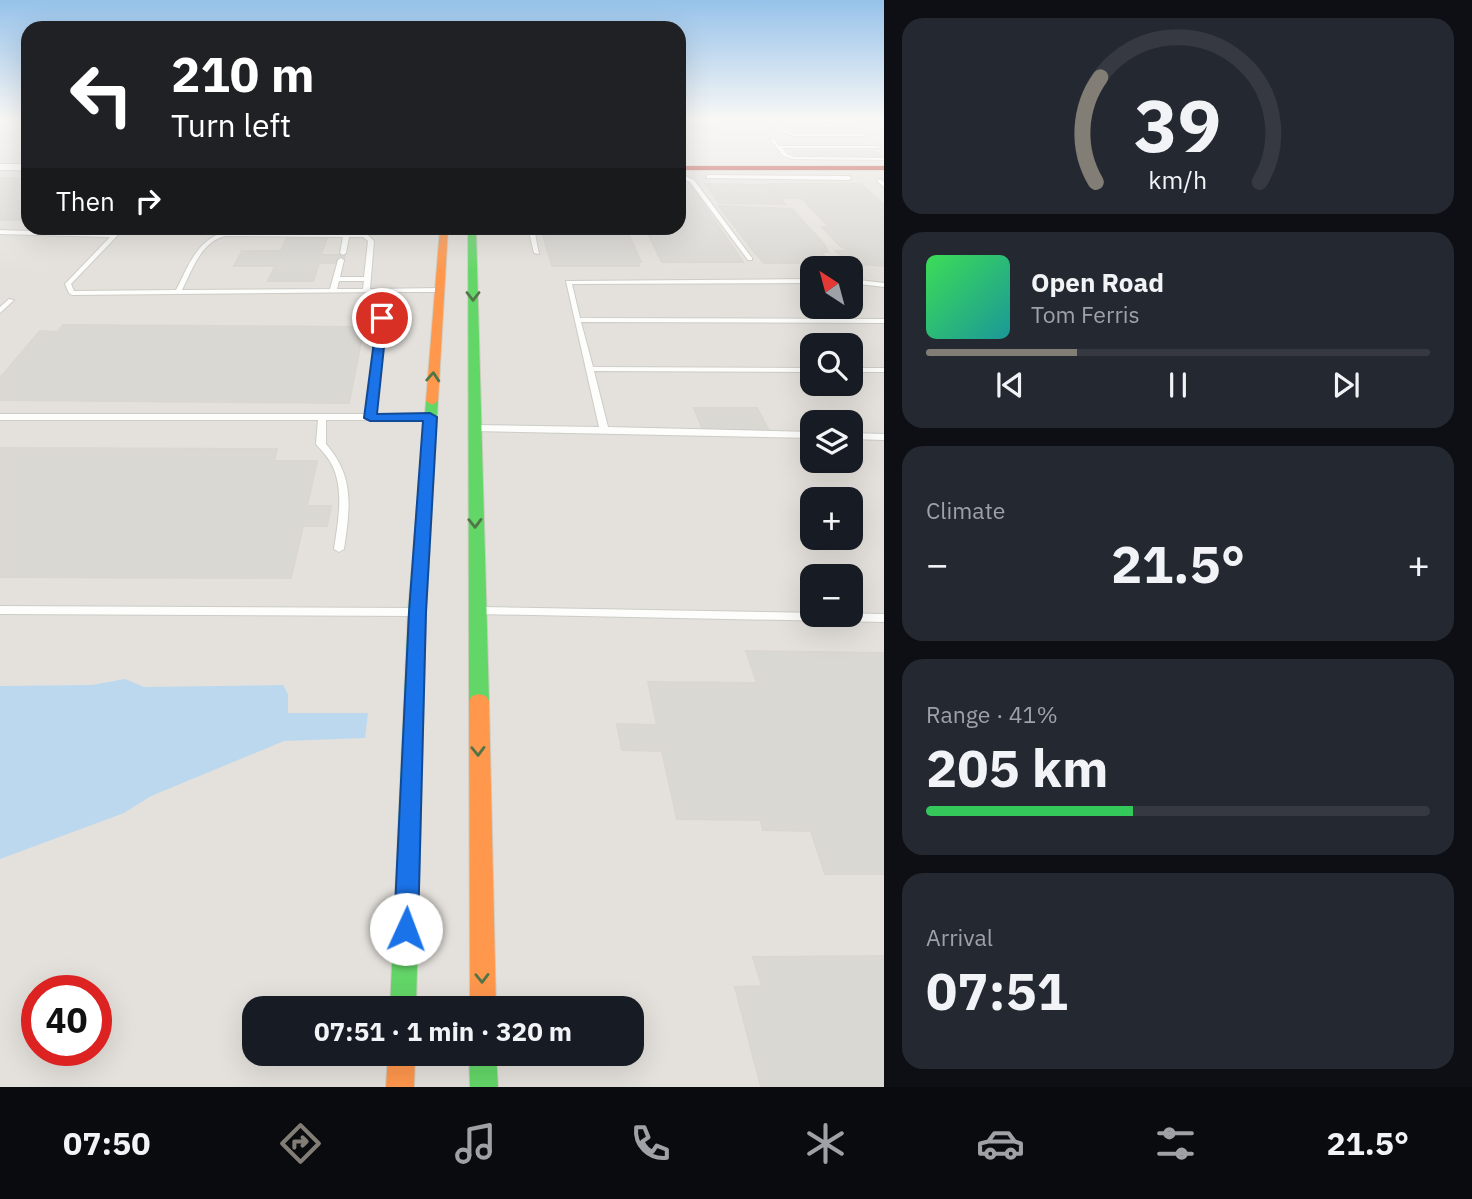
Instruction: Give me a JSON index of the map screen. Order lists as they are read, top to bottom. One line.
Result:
{"north":"top left","page":{"turn":["210 m","Turn left"],"then":"Then","song":["Open Road","Tom Ferris"],"map_buttons":["+","−"],"tile":["Climate",["Range · 41%","205 km"],["Arrival","07:51"]],"heat":["−","21.5°","+"],"limit":"40","trip":"07:51 · 1 min · 320 m","tabs":["07:50","21.5°"],"gauge":["39","km/h"]}}
